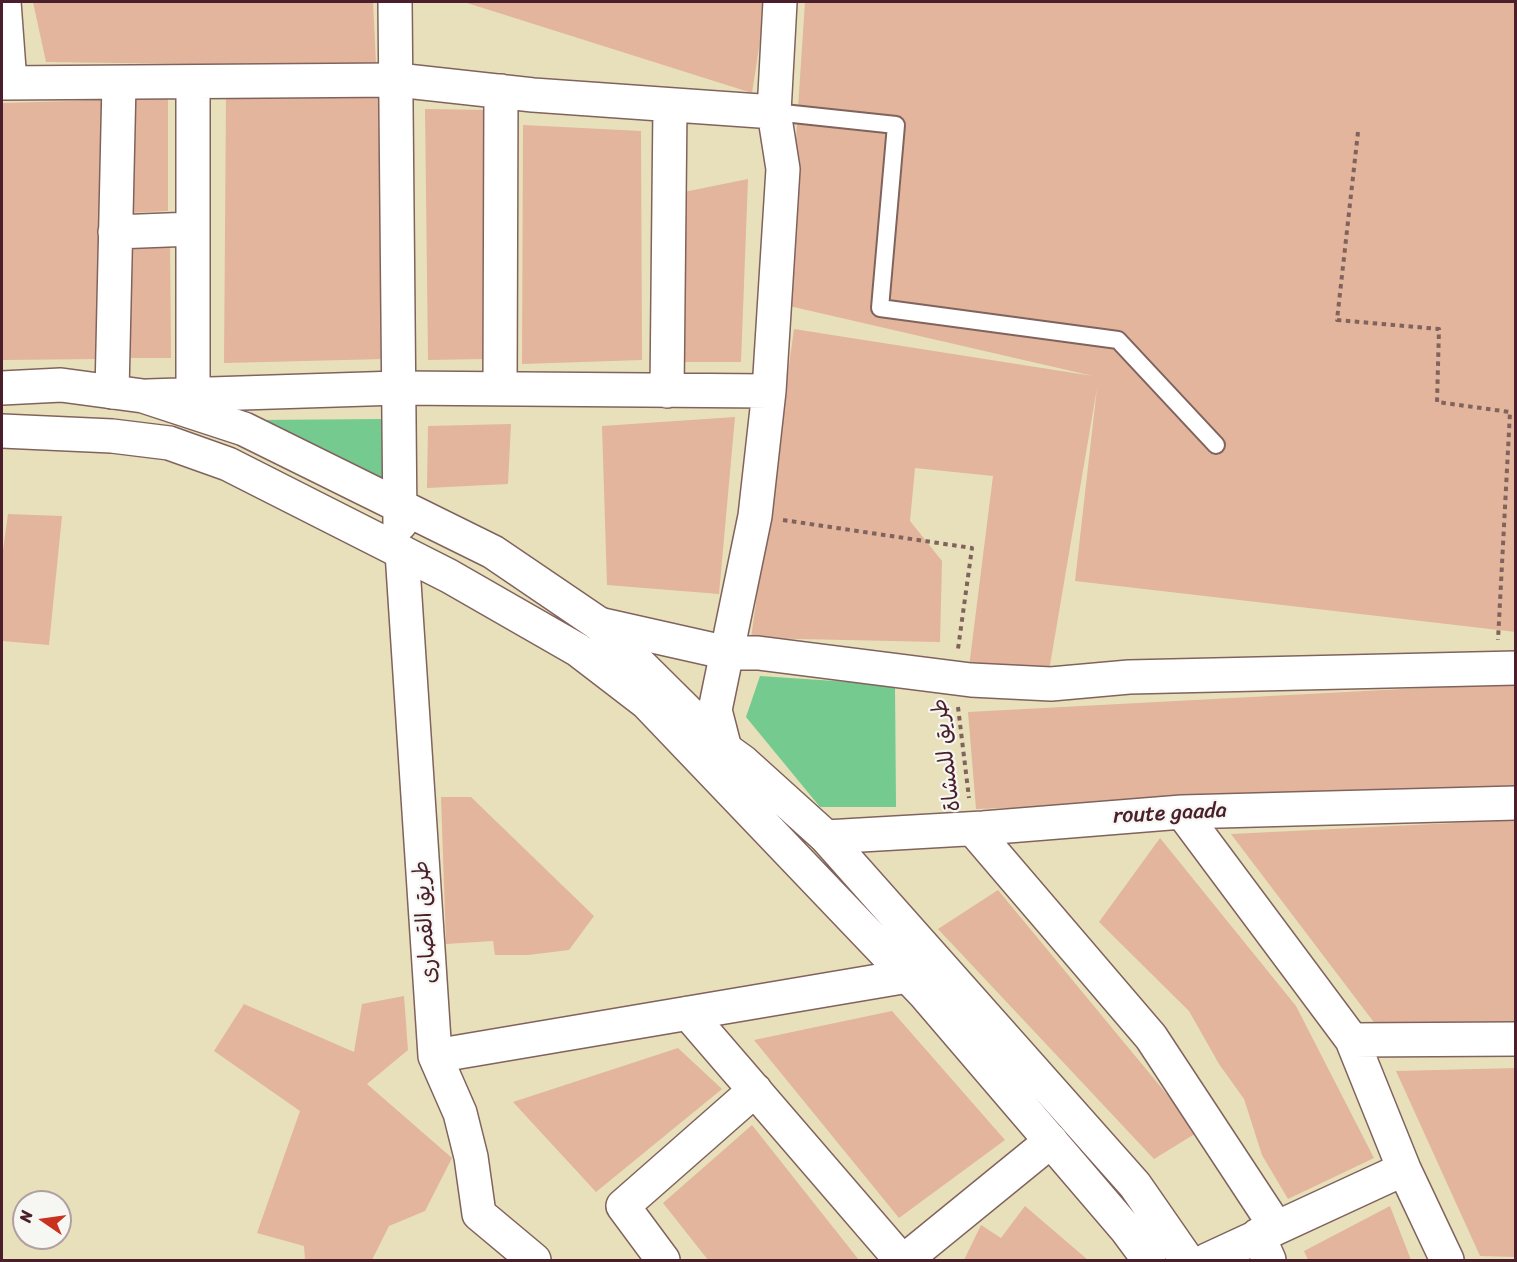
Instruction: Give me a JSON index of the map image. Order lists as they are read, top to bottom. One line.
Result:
{"streets":{"street":["route gaada","طريق القصارى"],"path":["طريق للمشاة"]},"crossings":[["طريق للمشاة","route gaada"]],"north":"left"}
